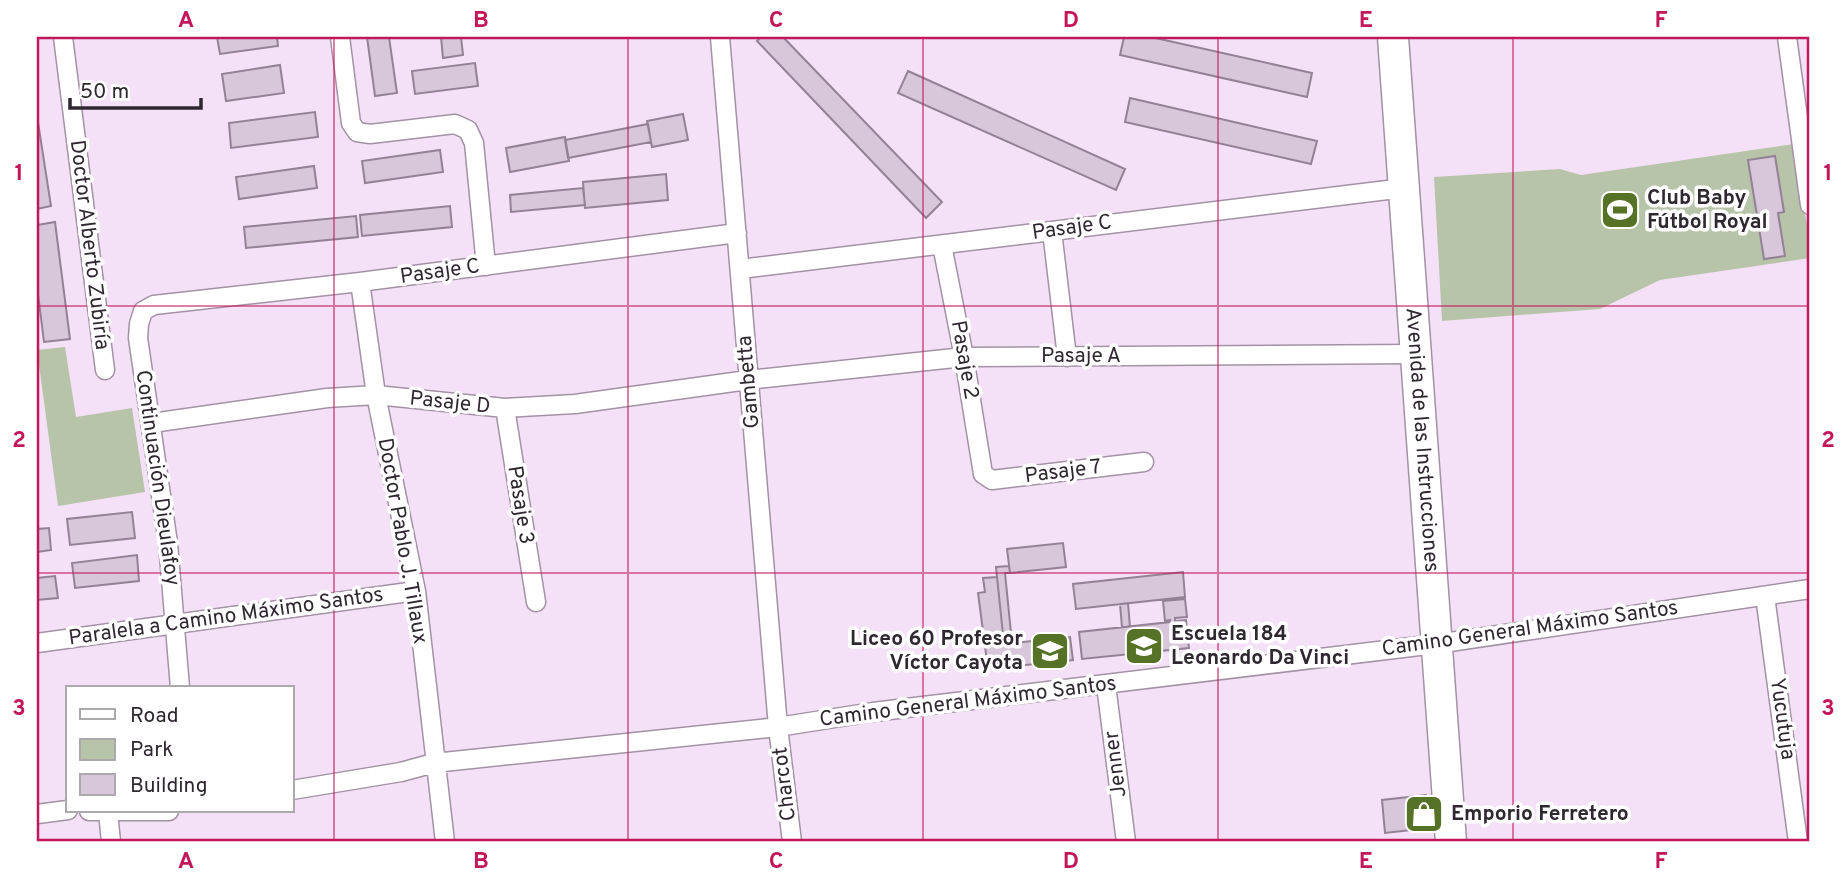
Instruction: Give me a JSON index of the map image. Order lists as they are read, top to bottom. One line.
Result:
{"streets":{"main road":["Avenida de las Instrucciones"],"street":["Pasaje C","Doctor Alberto Zubiría","Pasaje A","Pasaje 2","Gambetta","Pasaje D","Pasaje 7","Continuación Dieulafoy","Pasaje 3","Doctor Pablo J. Tillaux","Paralela a Camino Máximo Santos","Camino General Máximo Santos","Yucutuja","Jenner","Charcot"]},"crossings":[["Pasaje C","Pasaje 2"],["Pasaje C","Gambetta"],["Pasaje C","Avenida de las Instrucciones"],["Pasaje C","Continuación Dieulafoy"],["Pasaje C","Doctor Pablo J. Tillaux"],["Pasaje A","Pasaje 2"],["Pasaje A","Gambetta"],["Pasaje A","Pasaje D"],["Pasaje A","Avenida de las Instrucciones"],["Pasaje 2","Pasaje 7"],["Gambetta","Pasaje D"],["Gambetta","Camino General Máximo Santos"],["Gambetta","Charcot"],["Pasaje D","Continuación Dieulafoy"],["Pasaje D","Pasaje 3"],["Pasaje D","Doctor Pablo J. Tillaux"],["Avenida de las Instrucciones","Camino General Máximo Santos"],["Continuación Dieulafoy","Paralela a Camino Máximo Santos"],["Doctor Pablo J. Tillaux","Paralela a Camino Máximo Santos"],["Doctor Pablo J. Tillaux","Camino General Máximo Santos"],["Camino General Máximo Santos","Yucutuja"],["Camino General Máximo Santos","Jenner"],["Camino General Máximo Santos","Charcot"]],"places":{"sports":["Club Baby Fútbol Royal"],"school or university":["Escuela 184 Leonardo Da Vinci","Liceo 60 Profesor Víctor Cayota"],"shop":["Emporio Ferretero"]},"legend":["Road","Park","Building"],"scale_bar":"50 m","grid":{"columns":["A","B","C","D","E","F"],"rows":["1","2","3"]}}
